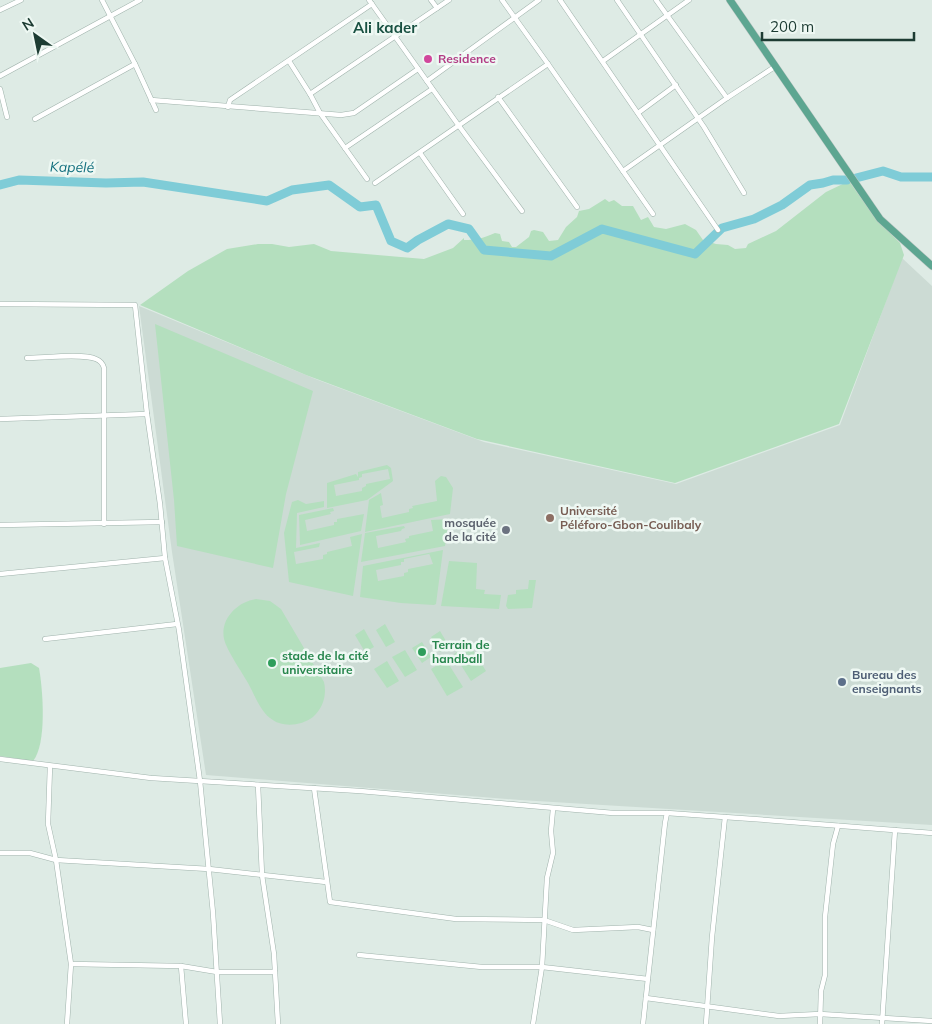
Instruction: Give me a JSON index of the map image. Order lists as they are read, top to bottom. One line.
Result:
{"districts":["Ali kader"],"water":["Kapélé"],"places":["Residence","Université Péléforo-Gbon-Coulibaly","mosquée de la cité","Terrain de handball","stade de la cité universitaire","Bureau des enseignants"],"scale_bar":"200 m","north":"top left"}
